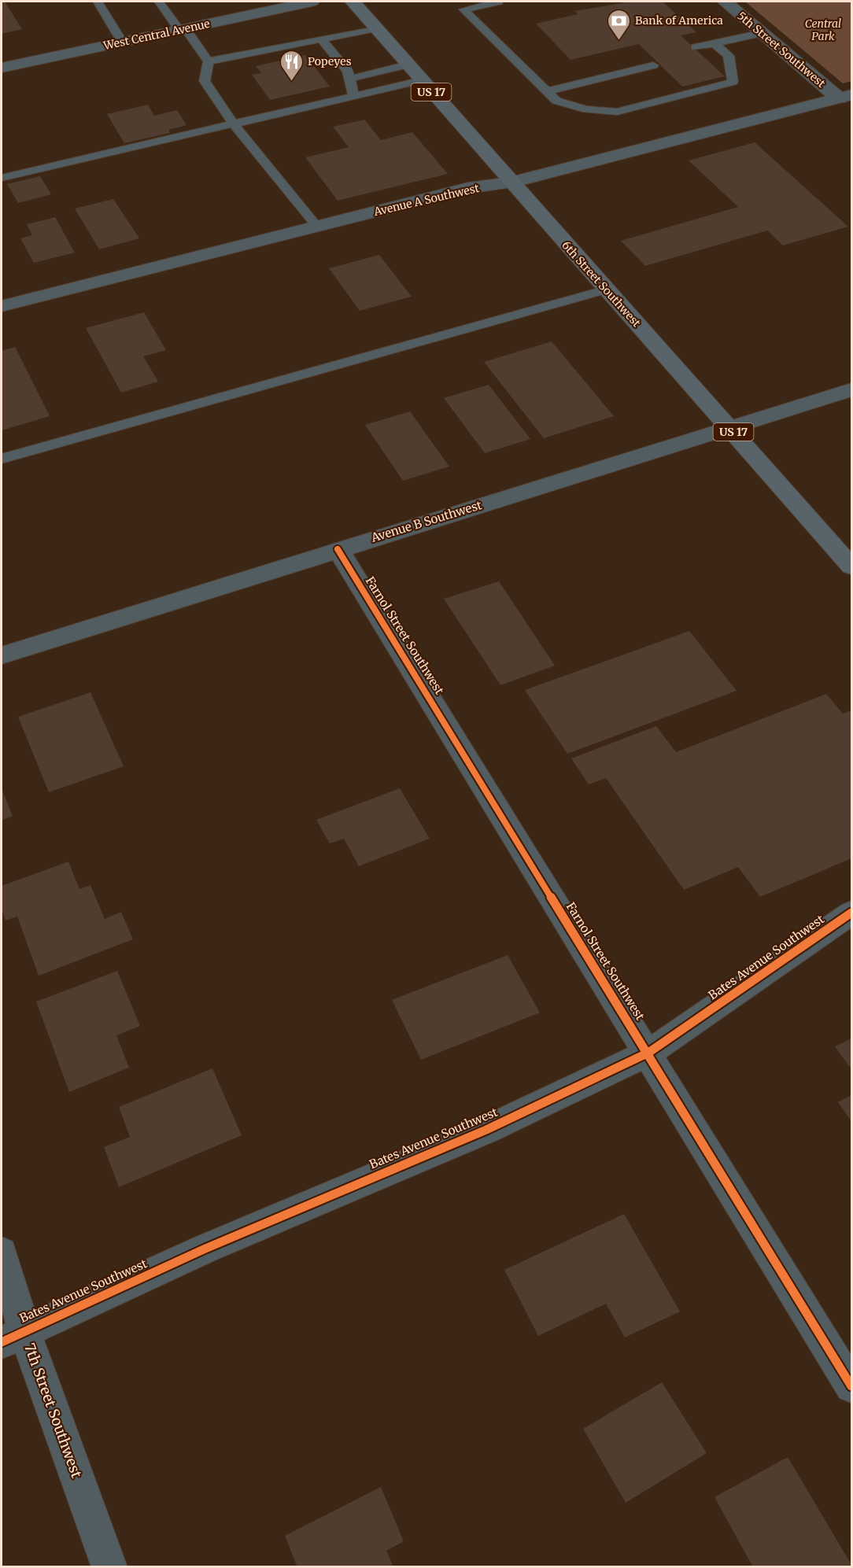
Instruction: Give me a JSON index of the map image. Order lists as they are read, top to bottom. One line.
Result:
{"streets":{"highway":["US 17","6th Street Southwest"],"street":["West Central Avenue","5th Street Southwest","Avenue A Southwest","Avenue B Southwest","Farnol Street Southwest","Bates Avenue Southwest","7th Street Southwest"]},"crossings":[["5th Street Southwest","Avenue A Southwest"],["Avenue A Southwest","6th Street Southwest"],["6th Street Southwest","Avenue B Southwest"],["Avenue B Southwest","Farnol Street Southwest"],["Farnol Street Southwest","Bates Avenue Southwest"],["Bates Avenue Southwest","7th Street Southwest"]],"parks":["Central Park"],"places":{"bank":["Bank of America"],"restaurant":["Popeyes"]}}
